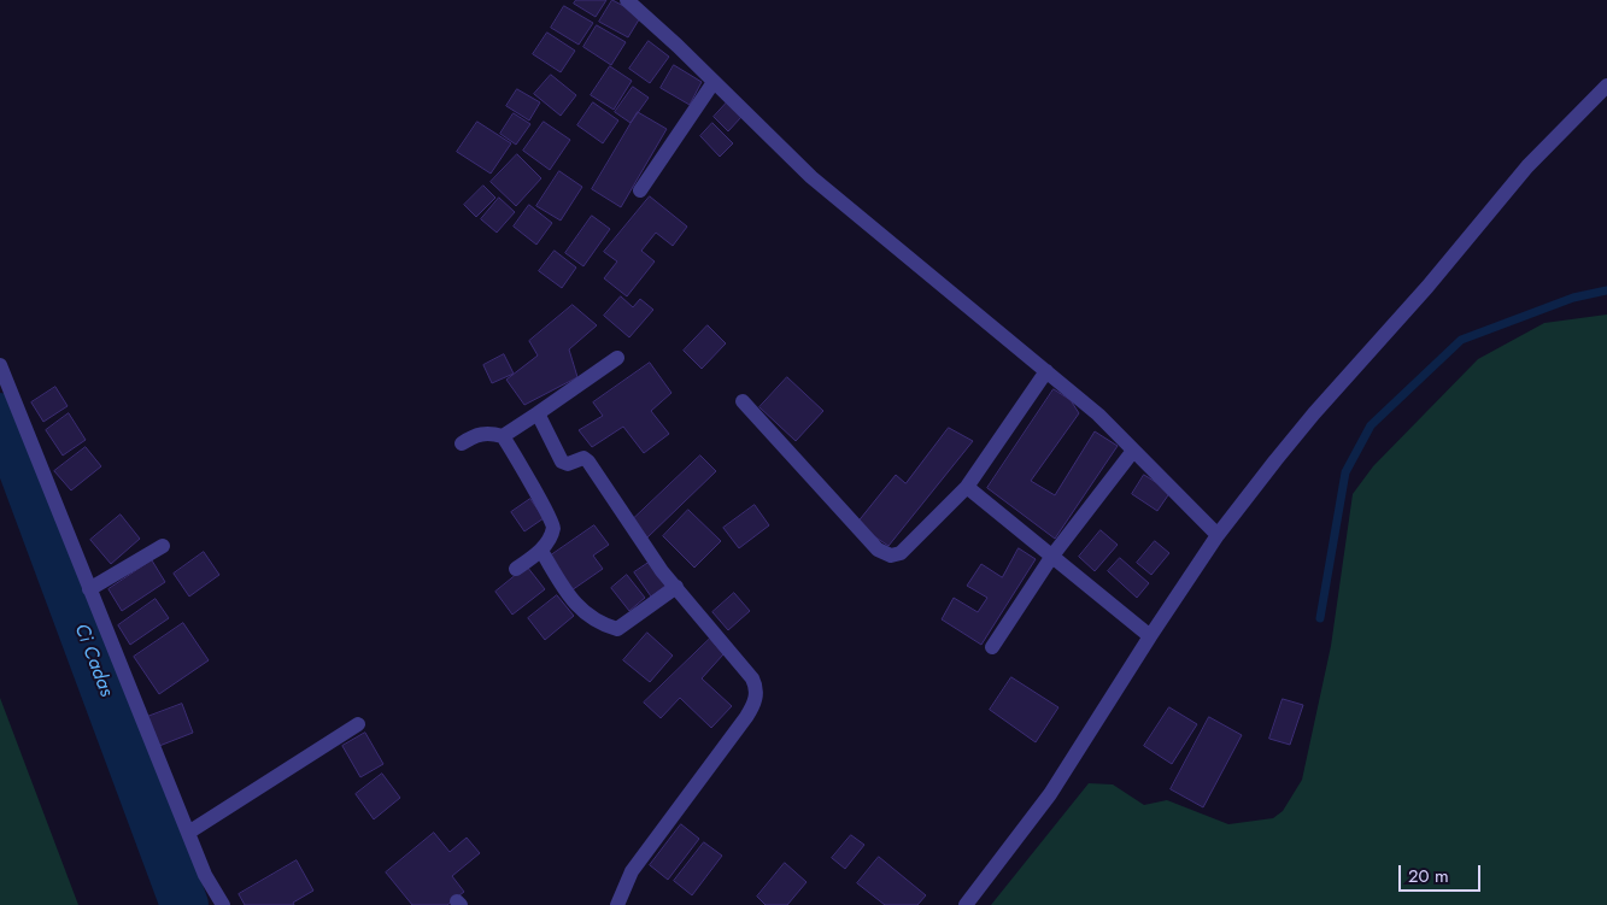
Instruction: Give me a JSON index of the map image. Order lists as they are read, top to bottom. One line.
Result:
{"water":["Ci Cadas"],"scale_bar":"20 m"}
